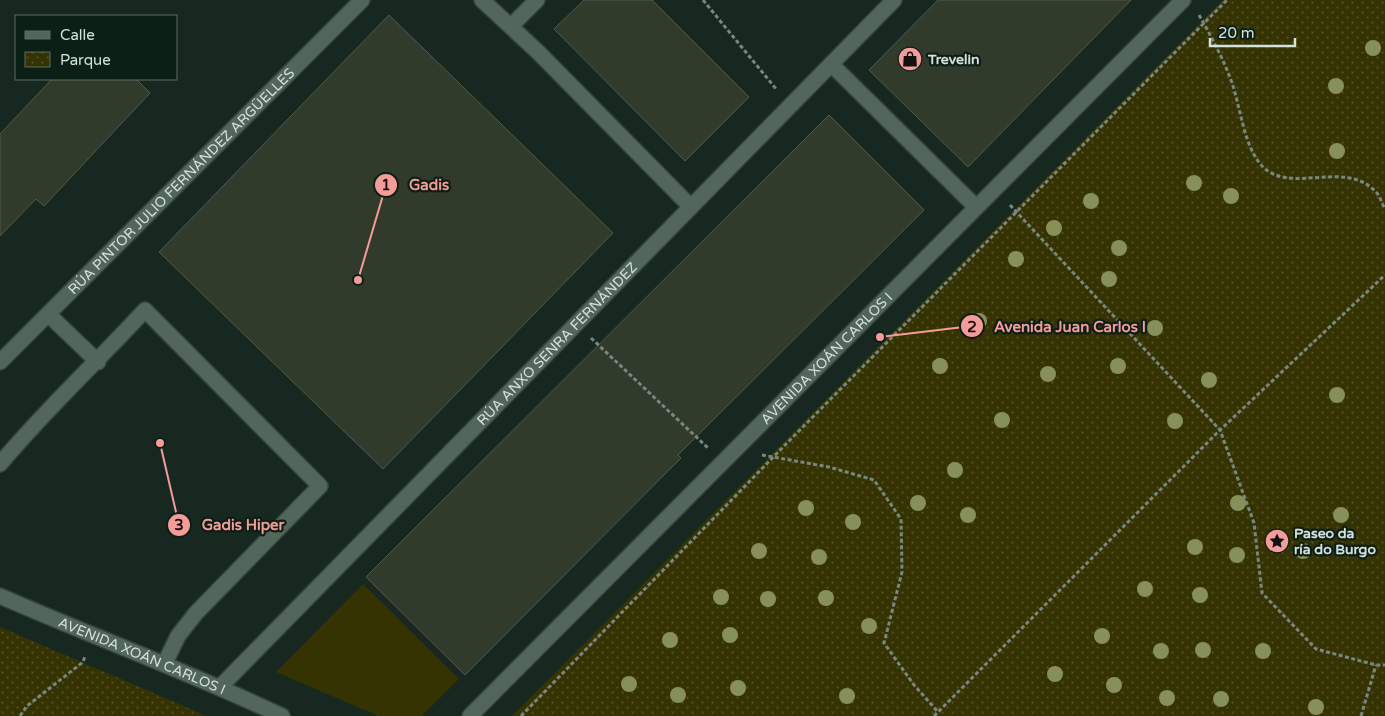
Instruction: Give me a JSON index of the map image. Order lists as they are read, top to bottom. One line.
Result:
{"streets":{"street":["RÚA PINTOR JULIO FERNÁNDEZ ARGÜELLES","RÚA ANXO SENRA FERNÁNDEZ","AVENIDA XOÁN CARLOS I"]},"crossings":[["RÚA ANXO SENRA FERNÁNDEZ","AVENIDA XOÁN CARLOS I"]],"places":{"shop":["Trevelin"],"other":["Gadis","Avenida Juan Carlos I","Gadis Hiper"],"place":["Paseo da ría do Burgo"]},"legend":["Calle","Parque"],"scale_bar":"20 m"}
